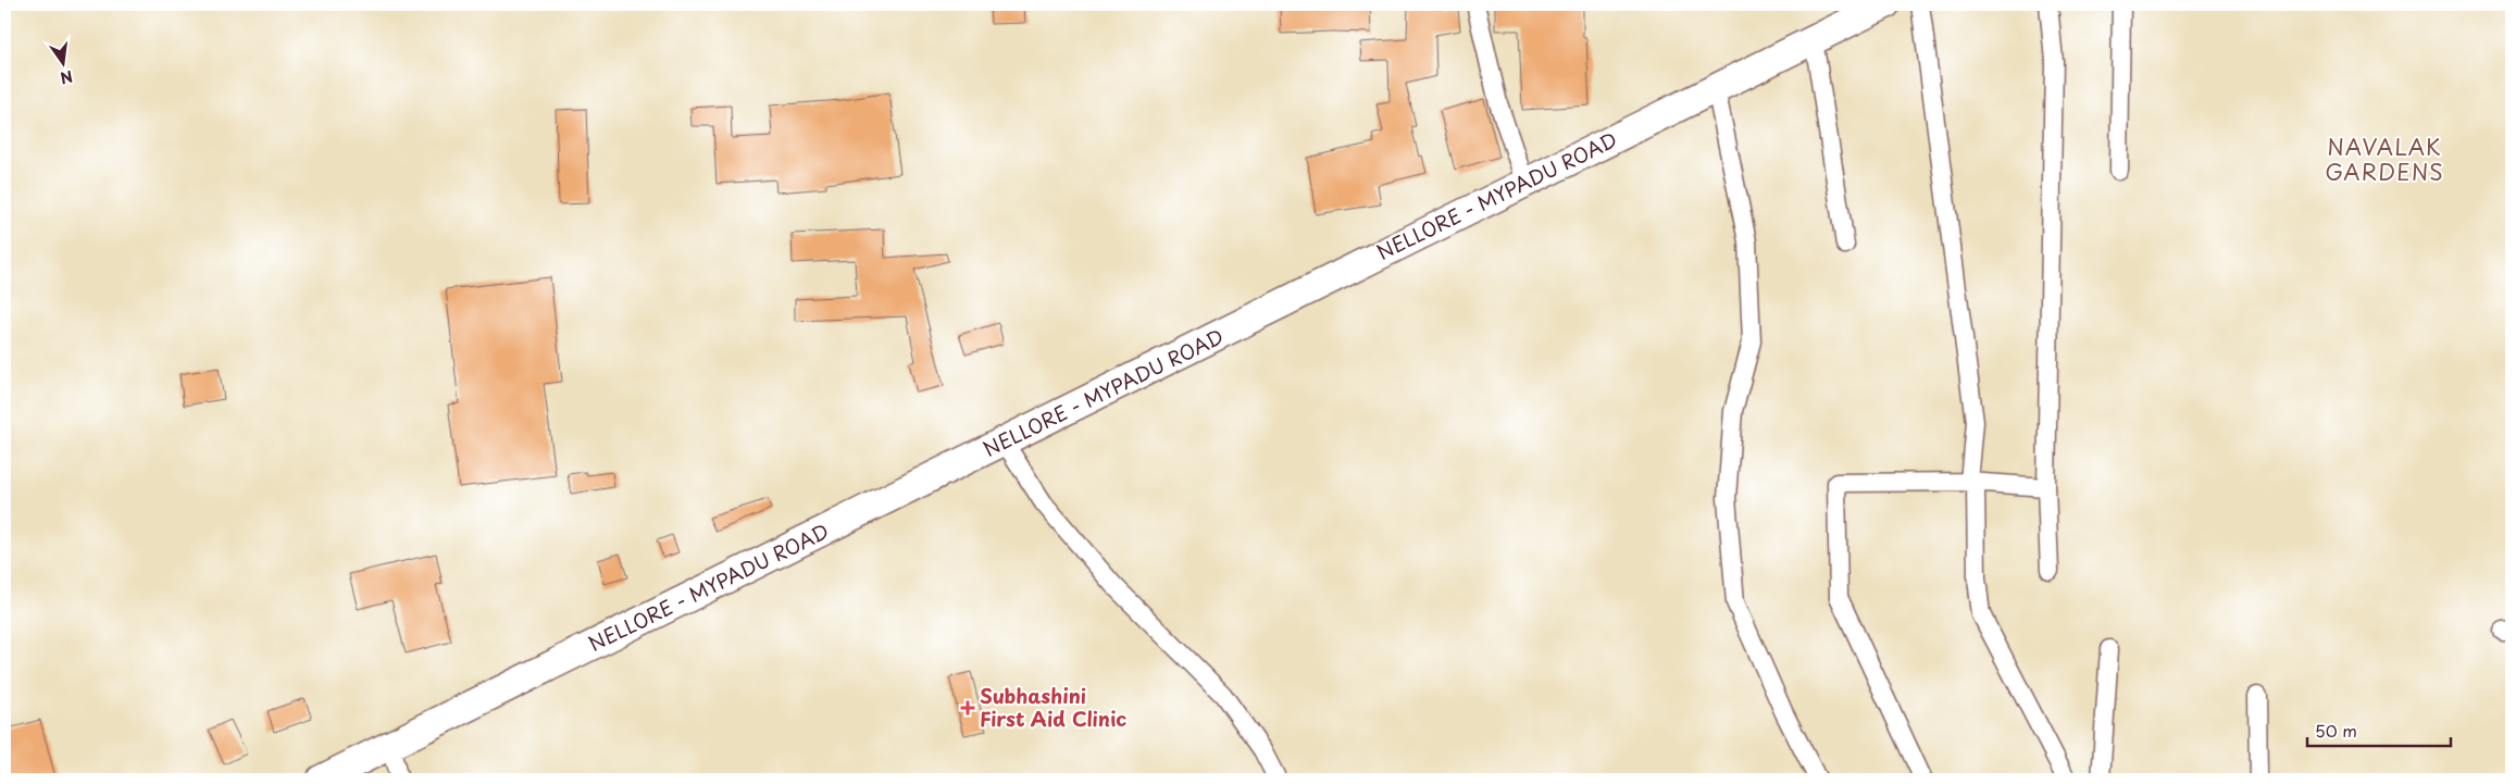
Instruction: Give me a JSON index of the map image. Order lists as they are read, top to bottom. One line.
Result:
{"streets":{"main road":["NELLORE - MYPADU ROAD"]},"districts":["NAVALAK GARDENS"],"places":{"health":["Subhashini First Aid Clinic"]},"scale_bar":"50 m","north":"bottom"}
